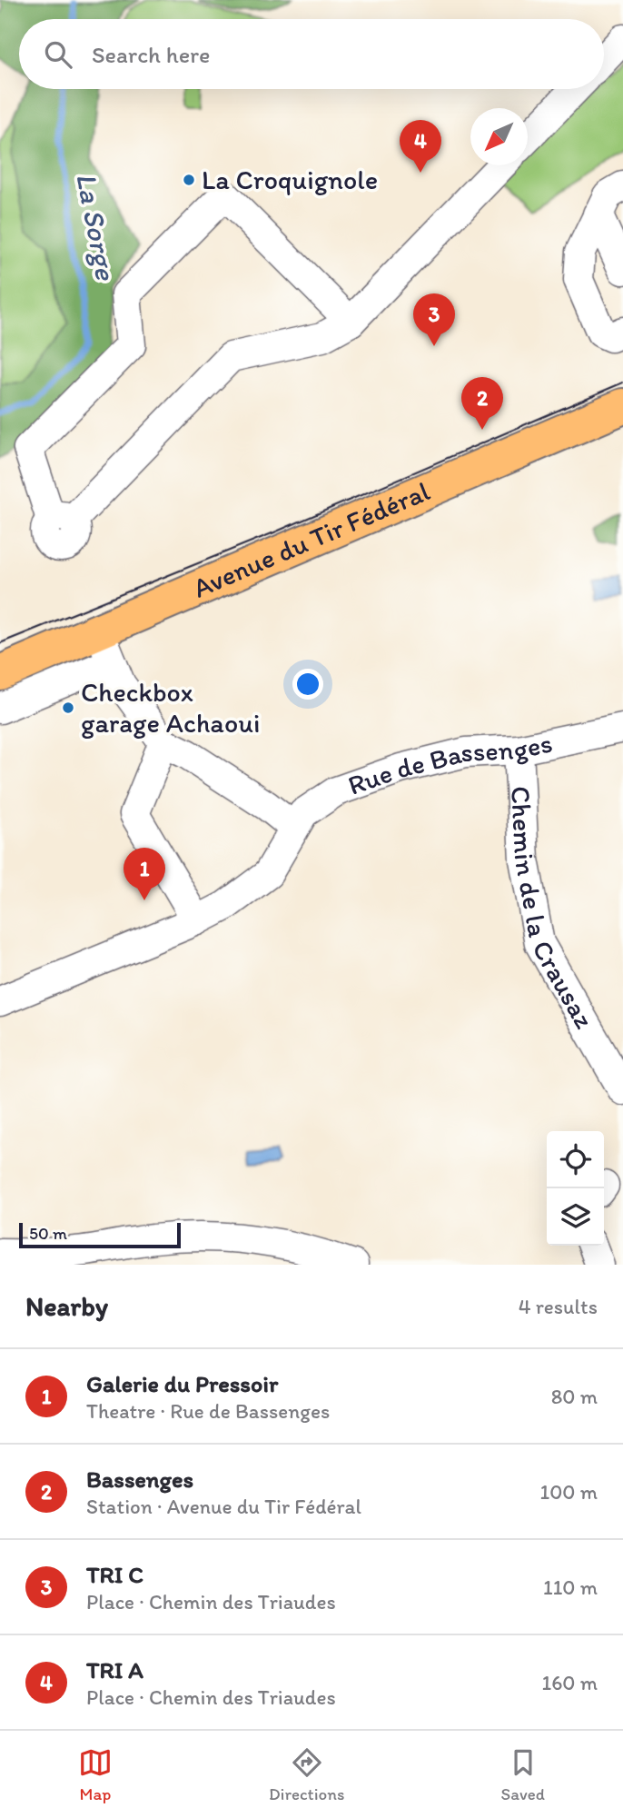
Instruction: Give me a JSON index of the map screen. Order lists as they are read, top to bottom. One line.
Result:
{"streets":{"main road":["Avenue du Tir Fédéral"],"street":["Rue de Bassenges","Chemin de la Crausaz"]},"crossings":[["Rue de Bassenges","Chemin de la Crausaz"]],"water":["La Sorge"],"places":["La Croquignole","Checkbox garage Achaoui"],"scale_bar":"50 m","north":"bottom left","page":{"search":"Search here","pins":["4","3","2","1"],"scale":"50 m","heading":["Nearby","4 results"],"list":[{"mark":"1","name":"Galerie du Pressoir","note":"Theatre · Rue de Bassenges","value":"80 m"},{"mark":"2","name":"Bassenges","note":"Station · Avenue du Tir Fédéral","value":"100 m"},{"mark":"3","name":"TRI C","note":"Place · Chemin des Triaudes","value":"110 m"},{"mark":"4","name":"TRI A","note":"Place · Chemin des Triaudes","value":"160 m"}],"nav":["Map","Directions","Saved"]}}
